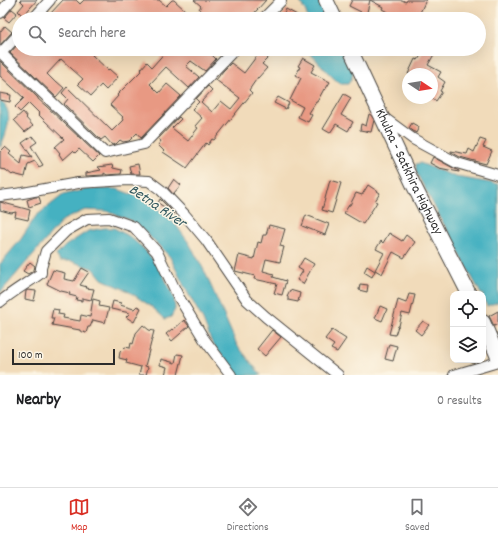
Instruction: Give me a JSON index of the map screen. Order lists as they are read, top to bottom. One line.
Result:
{"streets":{"highway":["Khulna - Satkhira Highway"]},"water":["Betna River"],"scale_bar":"100 m","north":"right","page":{"search":"Search here","scale":"100 m","heading":["Nearby","0 results"],"nav":["Map","Directions","Saved"]}}
